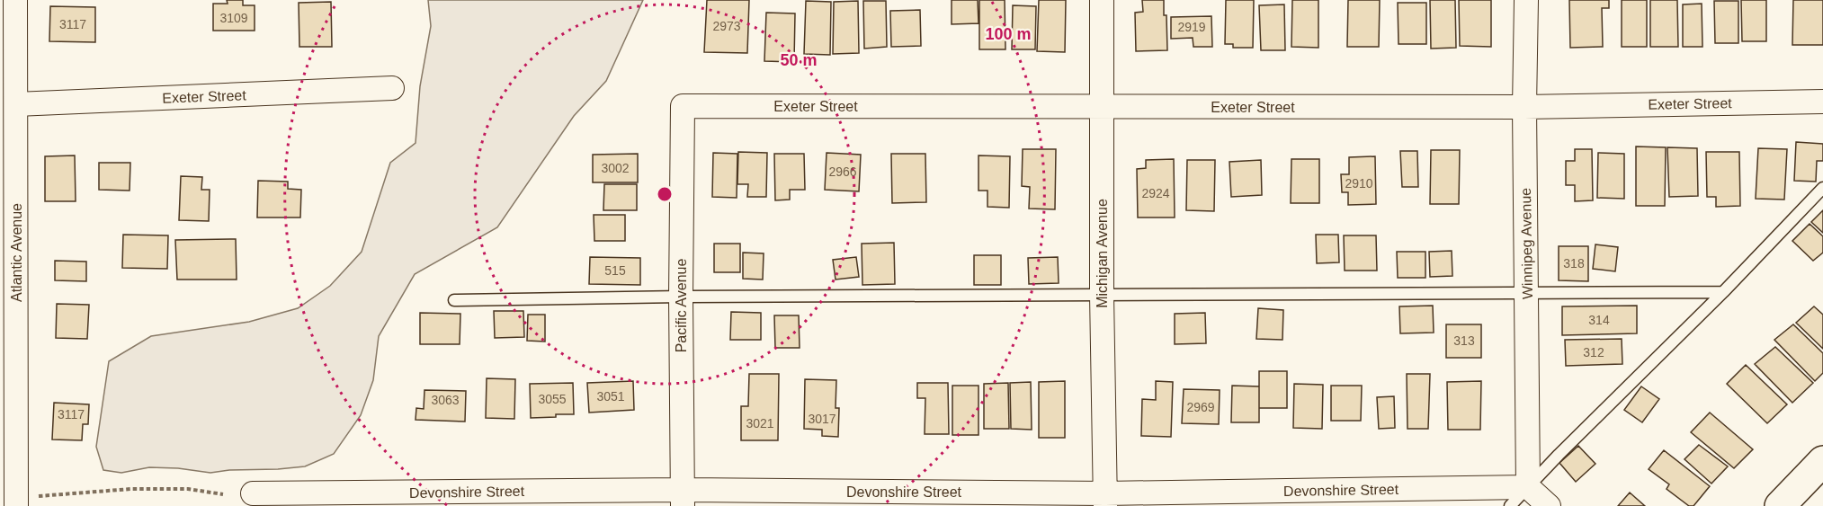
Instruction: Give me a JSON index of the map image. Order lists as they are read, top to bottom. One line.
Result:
{"streets":{"street":["Exeter Street","Winnipeg Avenue","Atlantic Avenue","Michigan Avenue","Pacific Avenue","Devonshire Street"]},"crossings":[["Exeter Street","Winnipeg Avenue"],["Exeter Street","Atlantic Avenue"],["Exeter Street","Michigan Avenue"],["Exeter Street","Pacific Avenue"],["Winnipeg Avenue","Devonshire Street"],["Michigan Avenue","Devonshire Street"],["Pacific Avenue","Devonshire Street"]],"house_numbers":["3109","3117","2973","2919","3002","2966","2910","2924","318","515","314","313","312","3051","3055","3063","2969","3117","3017","3021"],"rings":["100 m","50 m"]}
